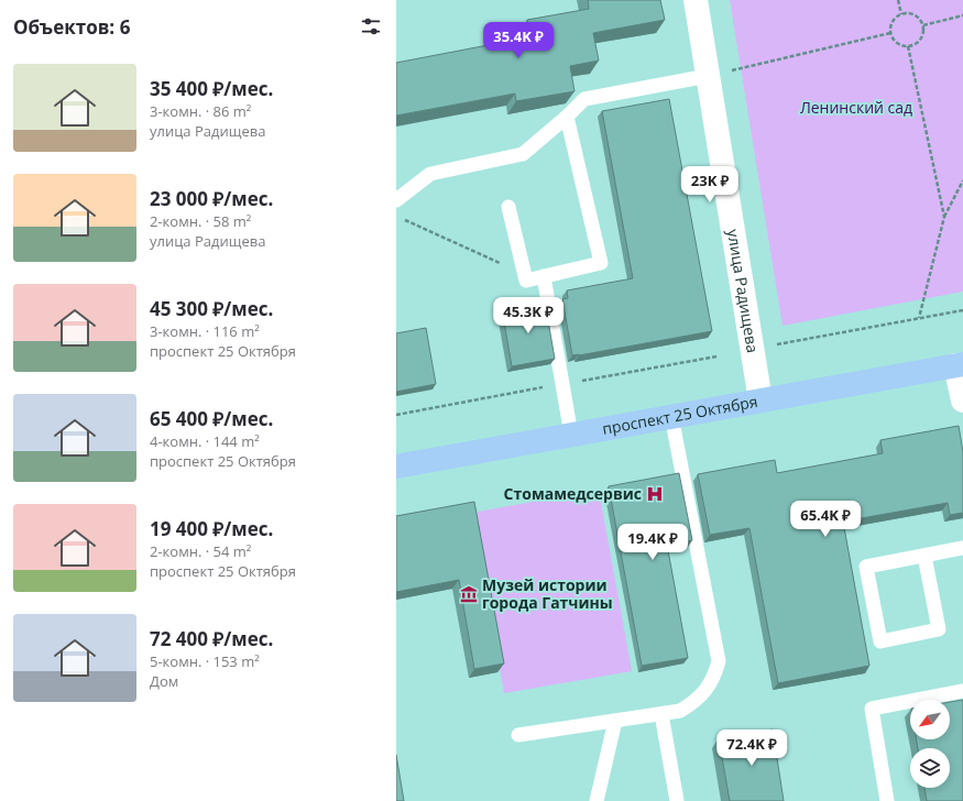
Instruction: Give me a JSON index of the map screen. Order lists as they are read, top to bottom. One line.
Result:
{"streets":{"main road":["проспект 25 Октября"],"street":["улица Радищева"]},"crossings":[["улица Радищева","проспект 25 Октября"]],"parks":["Ленинский сад"],"places":{"hospital":["Стомамедсервис"],"museum":["Музей истории города Гатчины"]},"north":"bottom left","page":{"heading":"Объектов: 6","price":["35.4K ₽","23K ₽","45.3K ₽","65.4K ₽","19.4K ₽","72.4K ₽"],"list":[{"name":"35 400 ₽/мес.","note":"3-комн. · 86 m² · улица Радищева"},{"name":"23 000 ₽/мес.","note":"2-комн. · 58 m² · улица Радищева"},{"name":"45 300 ₽/мес.","note":"3-комн. · 116 m² · проспект 25 Октября"},{"name":"65 400 ₽/мес.","note":"4-комн. · 144 m² · проспект 25 Октября"},{"name":"19 400 ₽/мес.","note":"2-комн. · 54 m² · проспект 25 Октября"},{"name":"72 400 ₽/мес.","note":"5-комн. · 153 m² · Дом"}]}}
